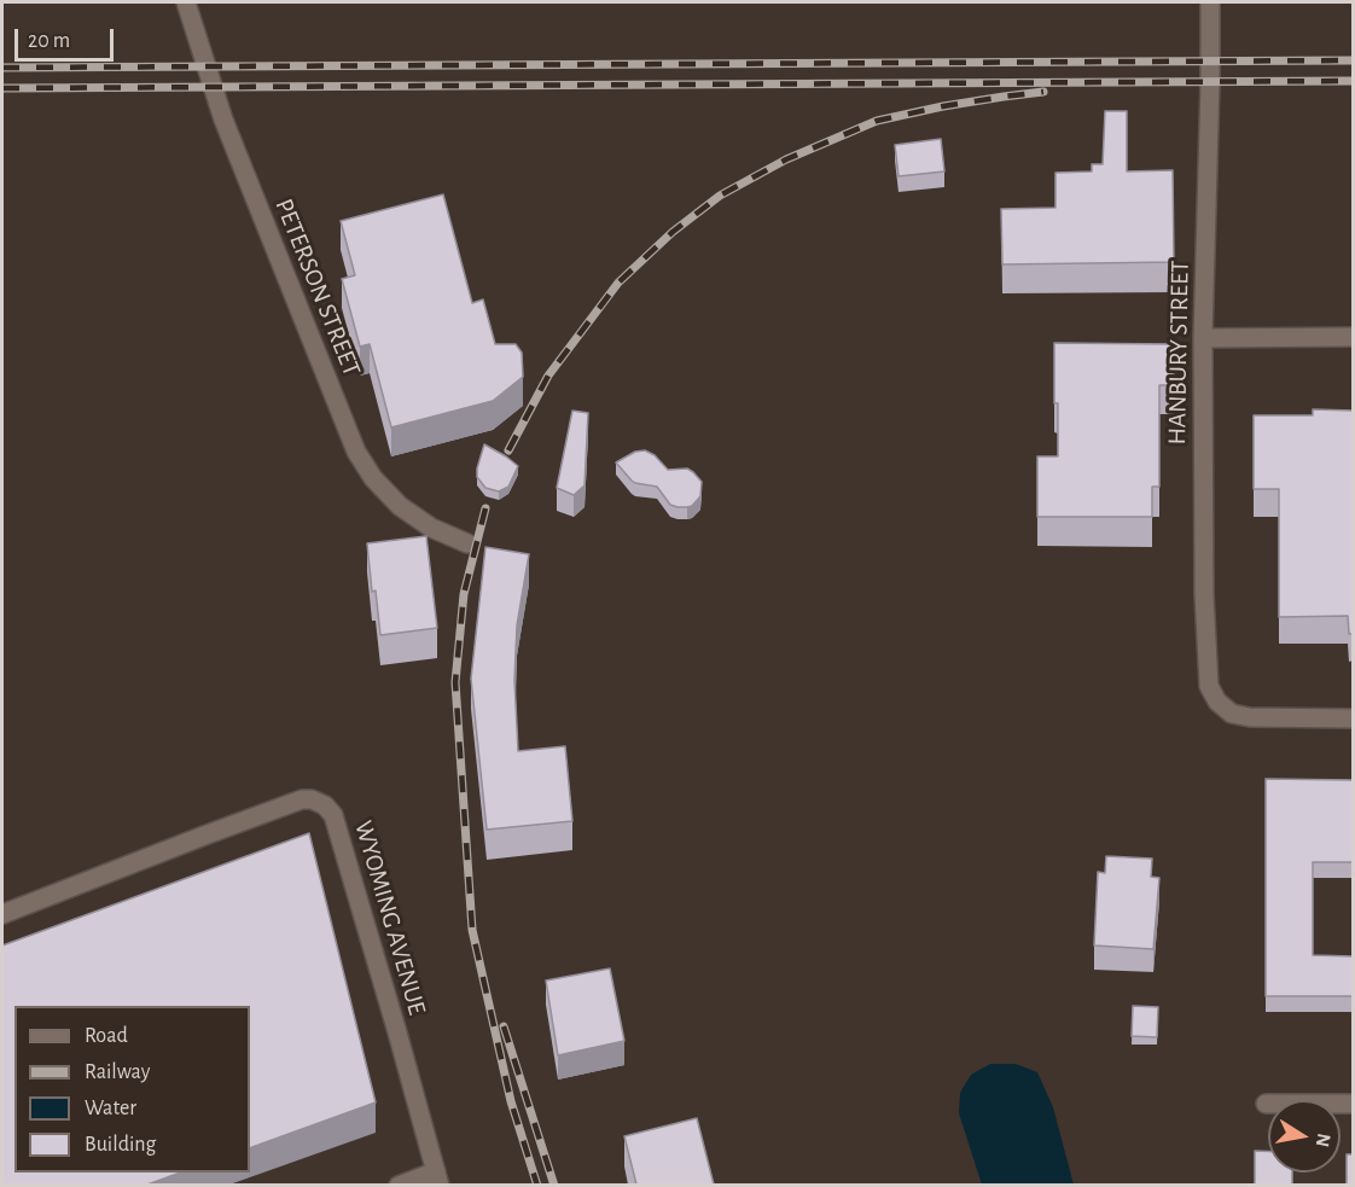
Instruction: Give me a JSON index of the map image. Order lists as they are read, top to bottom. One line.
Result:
{"streets":{"street":["PETERSON STREET","HANBURY STREET","WYOMING AVENUE"]},"legend":["Road","Railway","Water","Building"],"scale_bar":"20 m","north":"right"}
